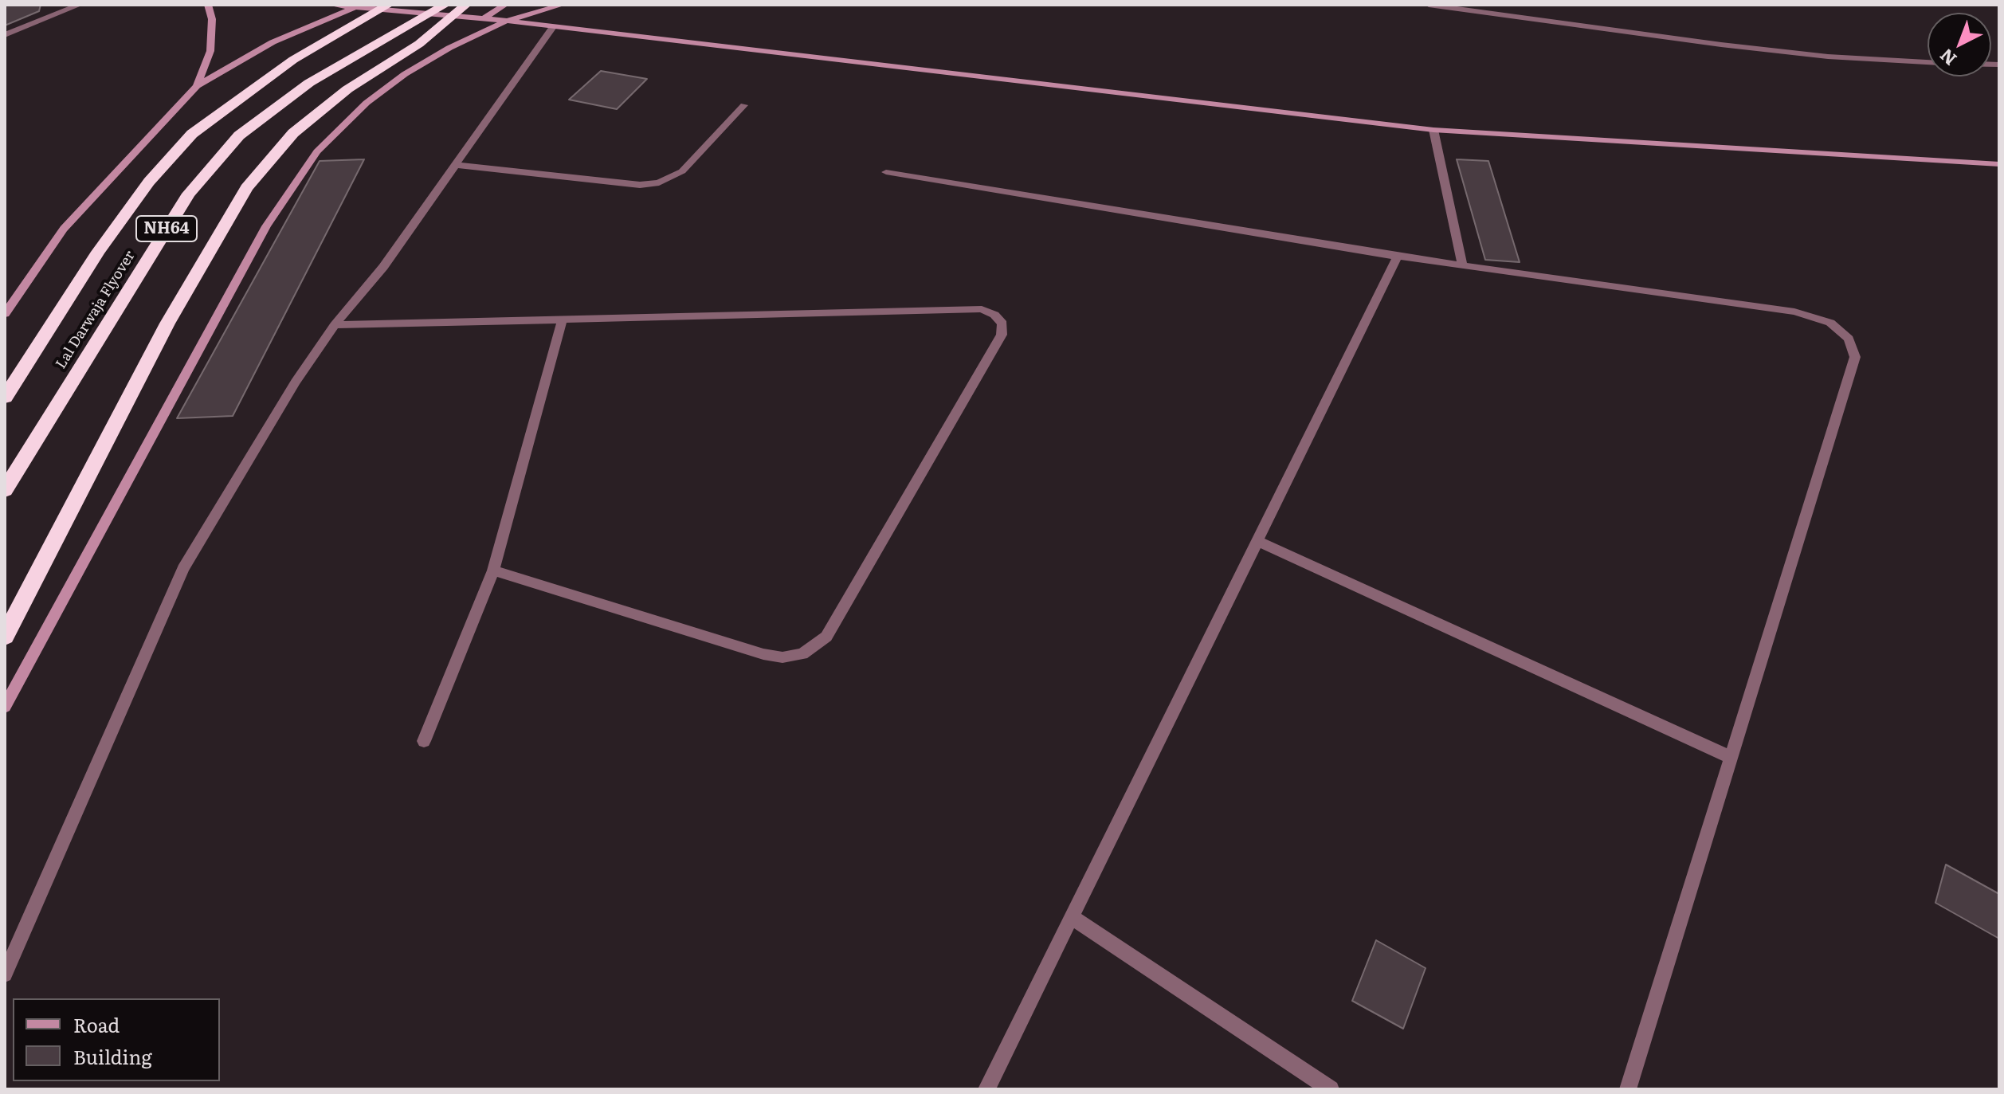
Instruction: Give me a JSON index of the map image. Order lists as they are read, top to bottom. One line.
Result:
{"streets":{"highway":["NH64","Lal Darwaja Flyover"]},"legend":["Road","Building"],"north":"bottom left"}
